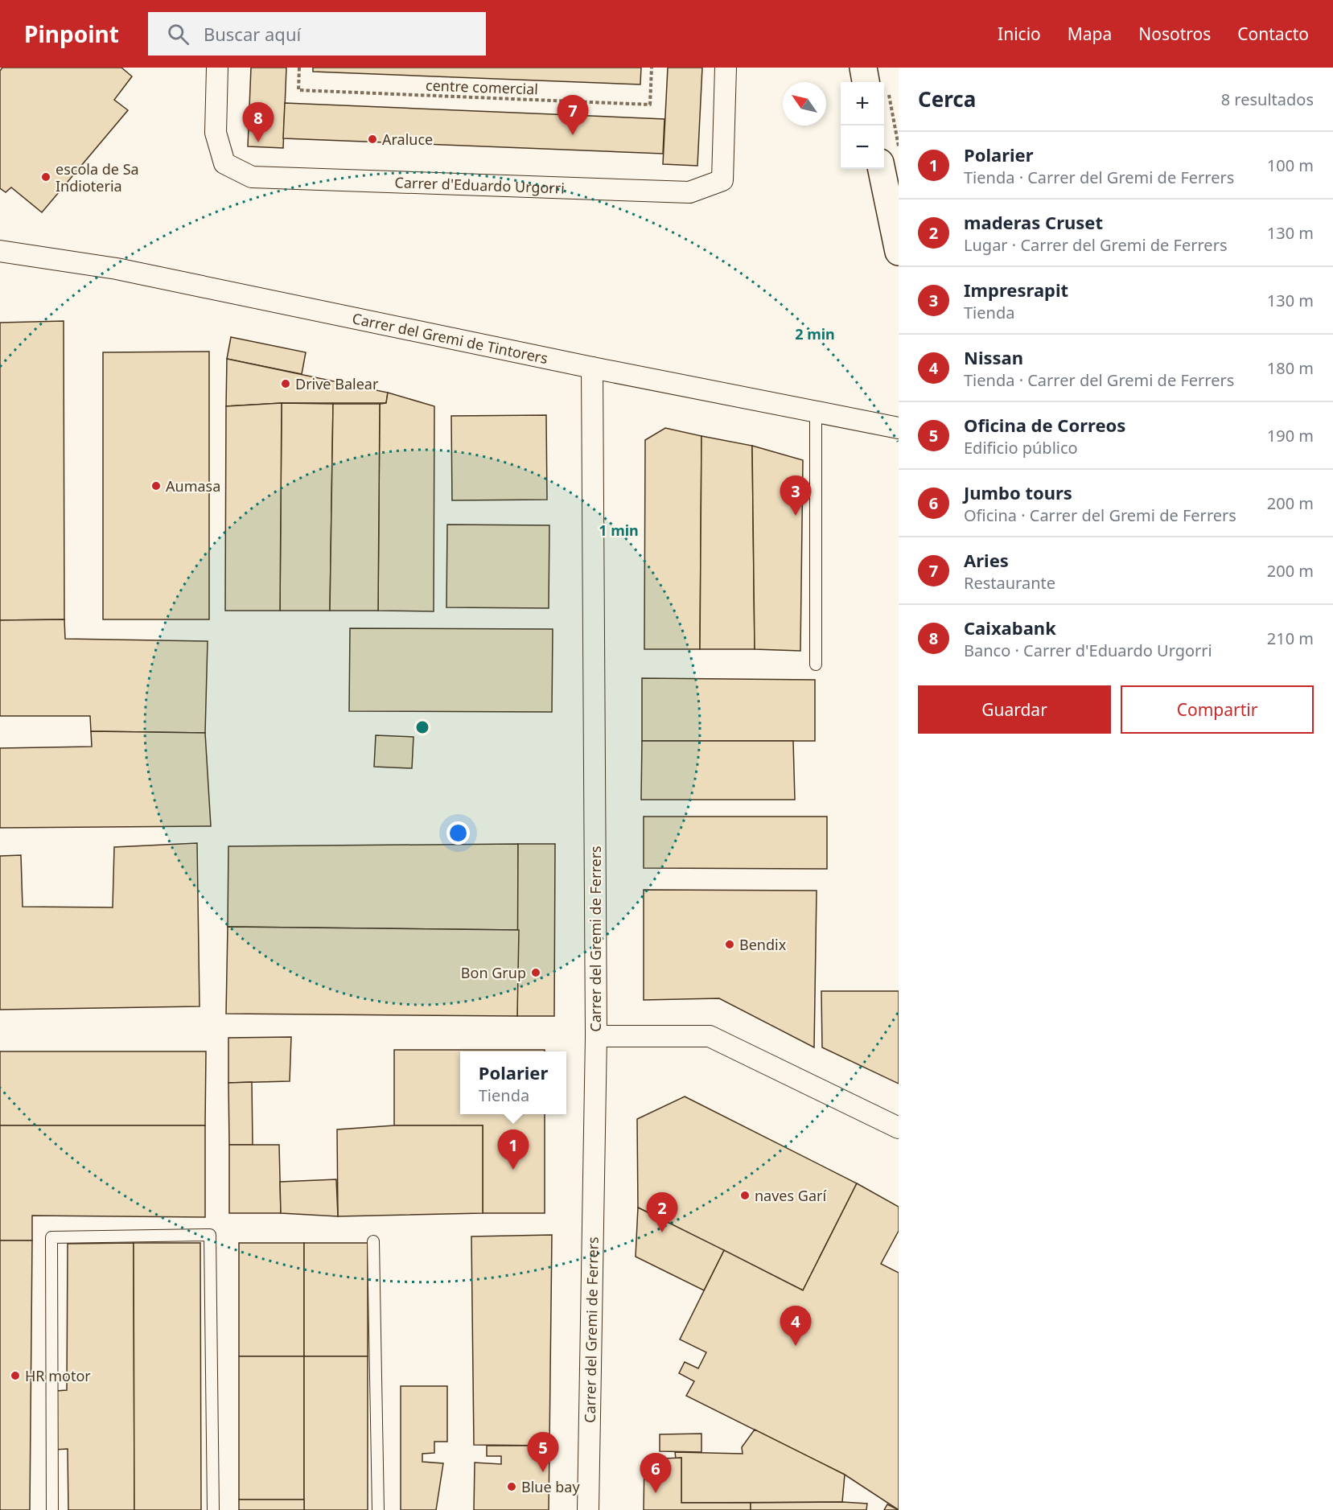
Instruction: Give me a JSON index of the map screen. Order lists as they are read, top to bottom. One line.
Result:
{"streets":{"street":["Carrer d'Eduardo Urgorri","Carrer del Gremi de Tintorers","Carrer del Gremi de Ferrers"],"path":["centre comercial"]},"crossings":[["Carrer del Gremi de Tintorers","Carrer del Gremi de Ferrers"]],"places":["Araluce","escola de Sa Indioteria","Drive Balear","Aumasa","Bendix","Bon Grup","naves Garí","HR motor","Blue bay"],"north":"top left","page":{"header":"Pinpoint","search":"Buscar aquí","nav":["Inicio","Mapa","Nosotros","Contacto"],"heading":["Cerca","8 resultados"],"map_buttons":["+","−"],"pins":["7","8","3","1","2","4","5","6"],"list":[{"mark":"1","name":"Polarier","note":"Tienda · Carrer del Gremi de Ferrers","value":"100 m"},{"mark":"2","name":"maderas Cruset","note":"Lugar · Carrer del Gremi de Ferrers","value":"130 m"},{"mark":"3","name":"Impresrapit","note":"Tienda","value":"130 m"},{"mark":"4","name":"Nissan","note":"Tienda · Carrer del Gremi de Ferrers","value":"180 m"},{"mark":"5","name":"Oficina de Correos","note":"Edificio público","value":"190 m"},{"mark":"6","name":"Jumbo tours","note":"Oficina · Carrer del Gremi de Ferrers","value":"200 m"},{"mark":"7","name":"Aries","note":"Restaurante","value":"200 m"},{"mark":"8","name":"Caixabank","note":"Banco · Carrer d'Eduardo Urgorri","value":"210 m"}],"buttons":["Guardar","Compartir"],"popup":["Polarier","Tienda"]},"rings":["2 min","1 min"]}
